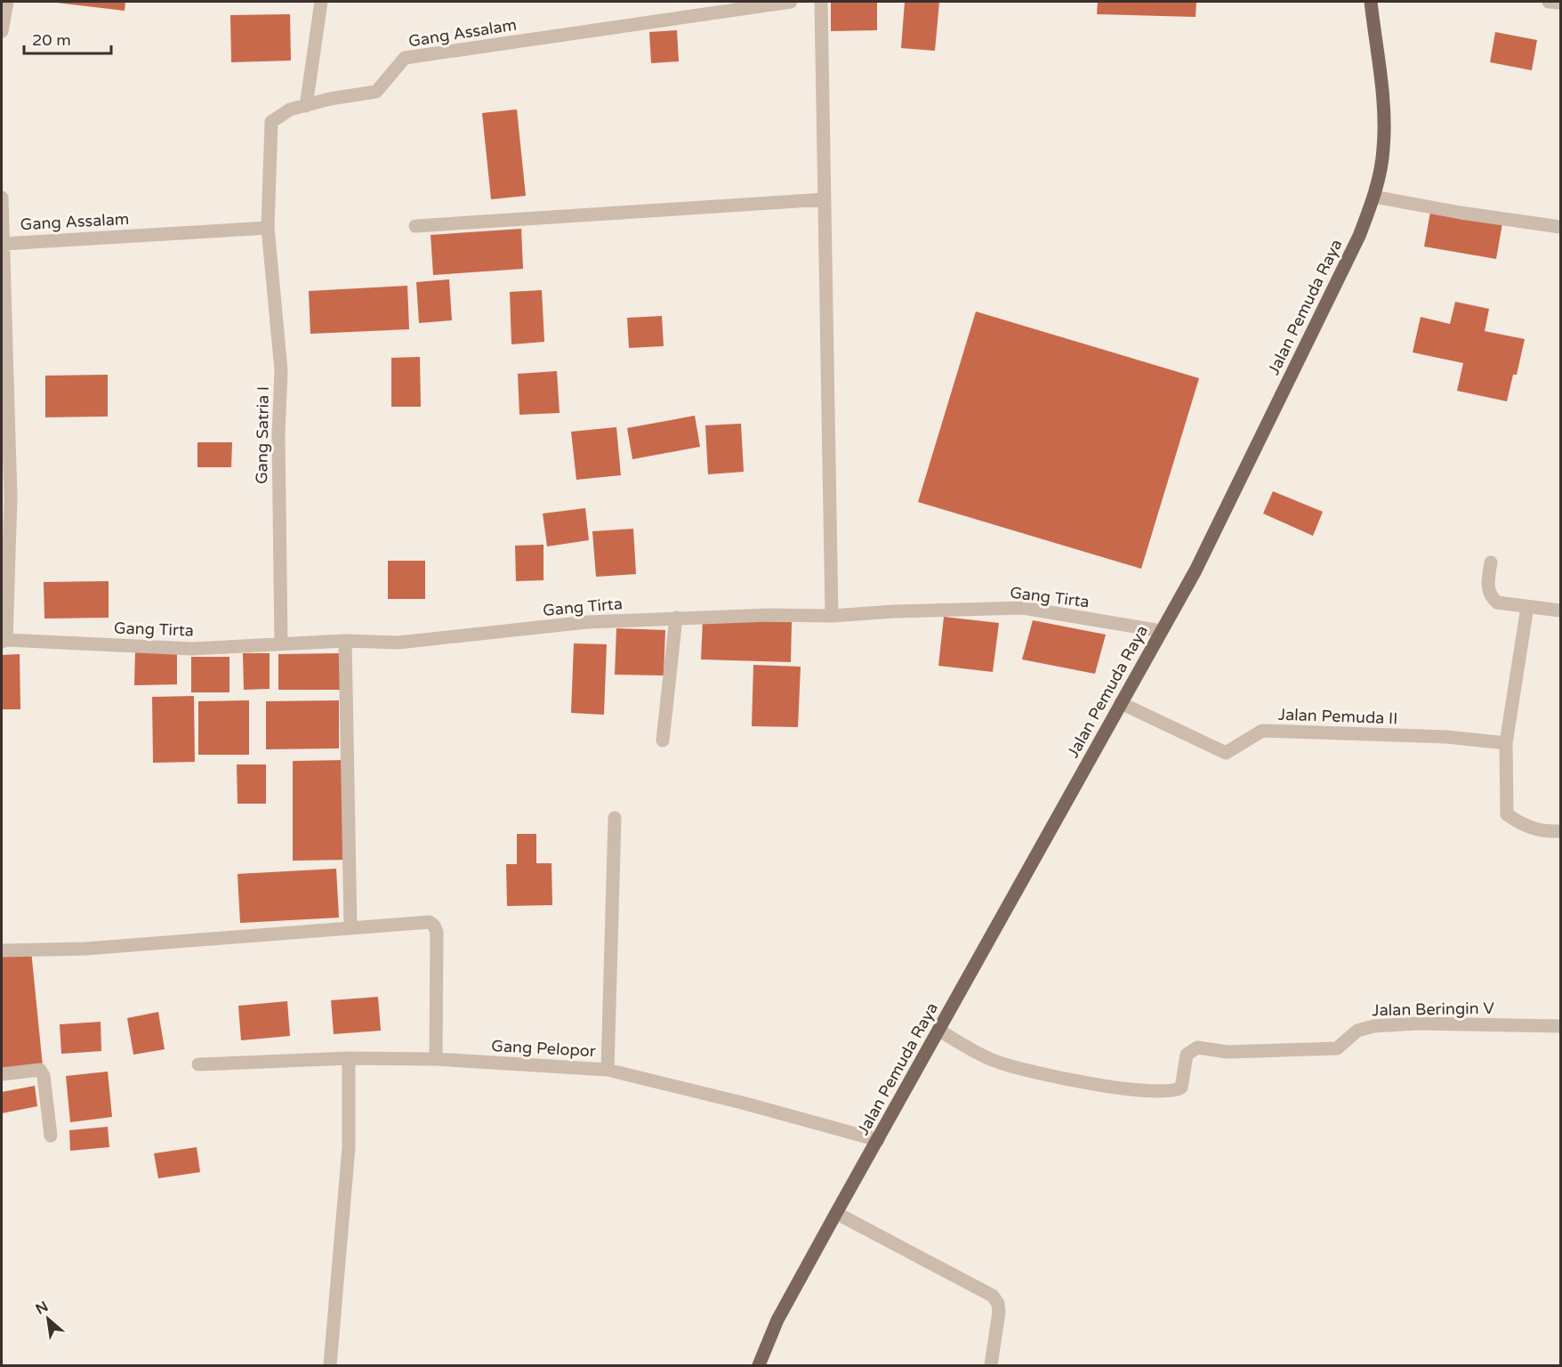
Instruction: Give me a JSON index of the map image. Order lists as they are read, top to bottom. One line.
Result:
{"streets":{"main road":["Jalan Pemuda Raya"],"street":["Gang Assalam","Gang Satria I","Gang Tirta","Jalan Pemuda II","Jalan Beringin V","Gang Pelopor"]},"crossings":[["Gang Assalam","Gang Satria I"],["Jalan Pemuda Raya","Gang Tirta"],["Jalan Pemuda Raya","Jalan Pemuda II"],["Jalan Pemuda Raya","Jalan Beringin V"],["Jalan Pemuda Raya","Gang Pelopor"],["Gang Satria I","Gang Tirta"]],"scale_bar":"20 m","north":"top left"}
